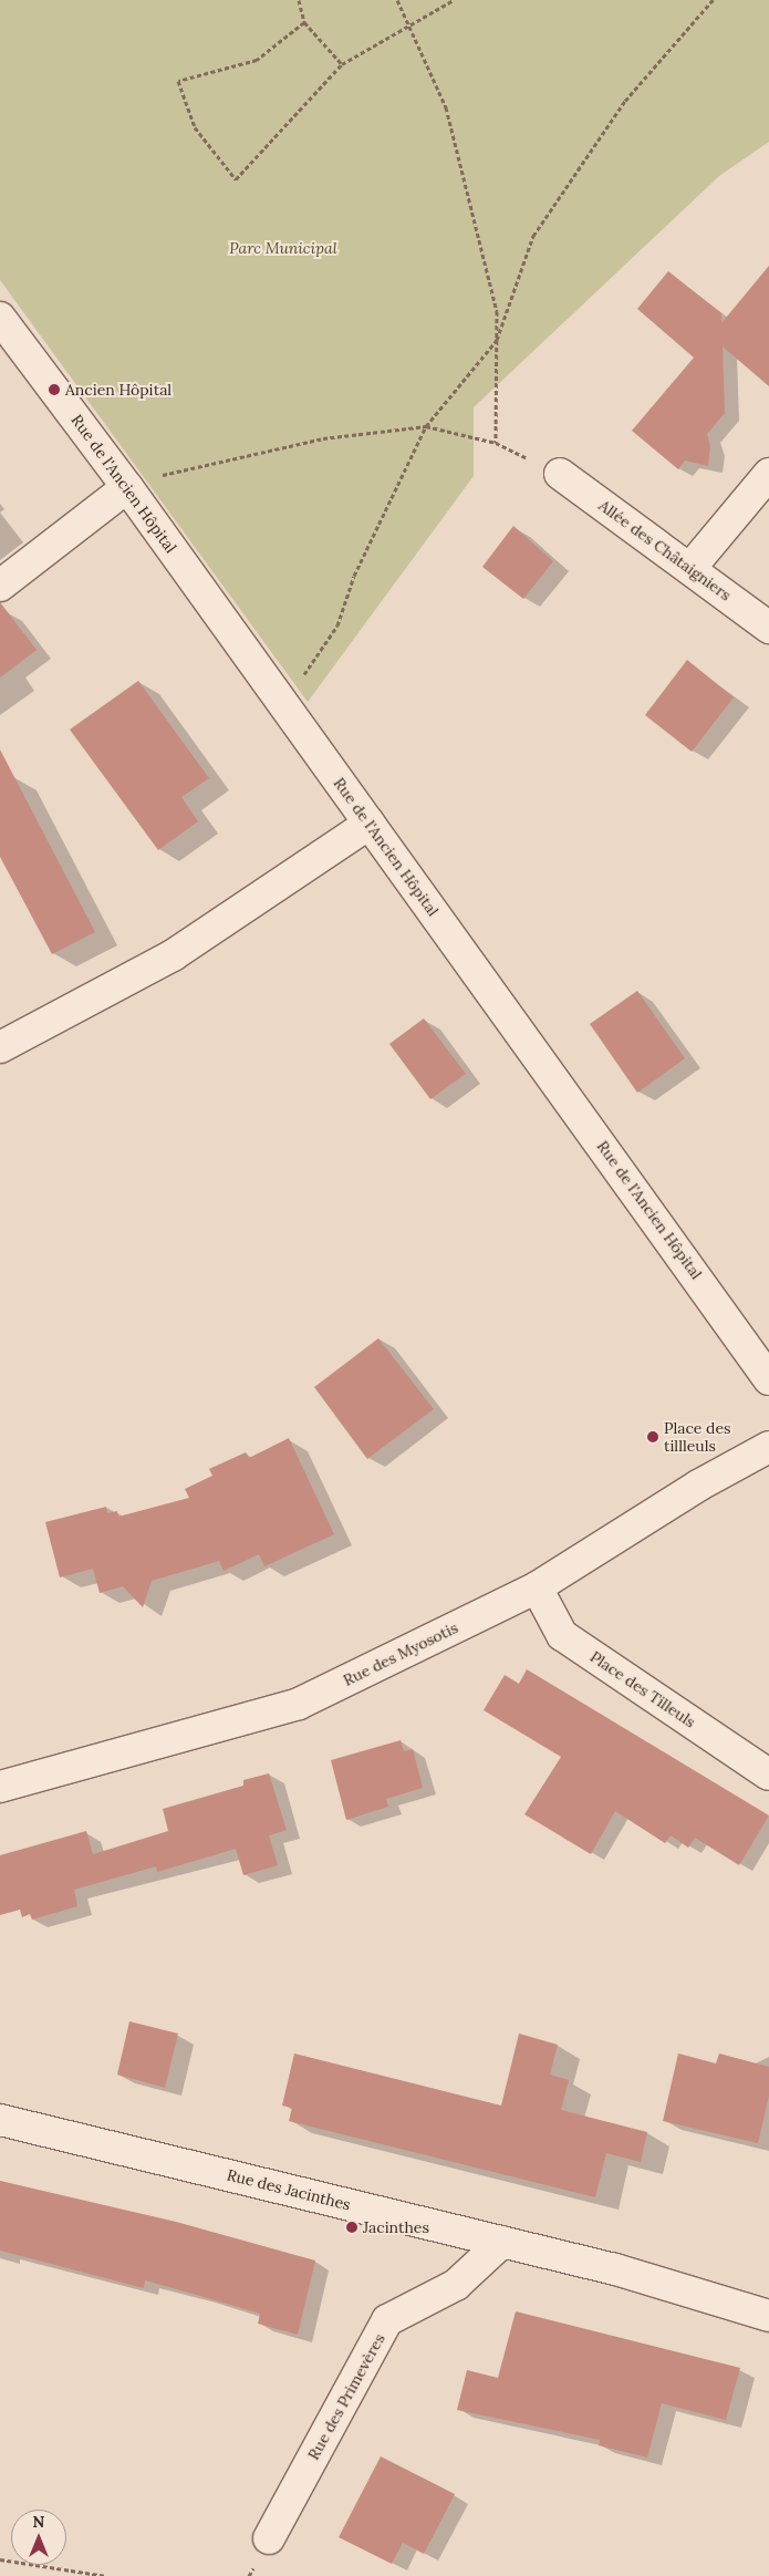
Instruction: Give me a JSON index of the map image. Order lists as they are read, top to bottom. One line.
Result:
{"streets":{"street":["Rue de l'Ancien Hôpital","Allée des Châtaigniers","Rue des Myosotis","Place des Tilleuls","Rue des Jacinthes","Rue des Primevères"]},"crossings":[["Rue des Myosotis","Place des Tilleuls"],["Rue des Jacinthes","Rue des Primevères"]],"parks":["Parc Municipal"],"places":["Ancien Hôpital","Place des tillleuls","Jacinthes"],"north":"top"}
